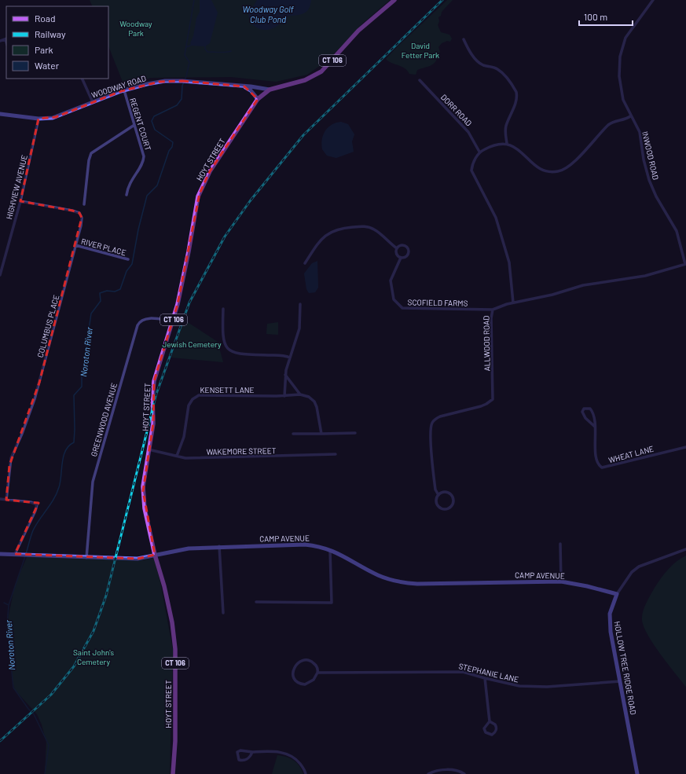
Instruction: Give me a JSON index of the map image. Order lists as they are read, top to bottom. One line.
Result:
{"streets":{"main road":["CT 106","HOYT STREET"],"street":["WOODWAY ROAD","DORR ROAD","REGENT COURT","INWOOD ROAD","HIGHVIEW AVENUE","RIVER PLACE","SCOFIELD FARMS","COLUMBUS PLACE","ALLWOOD ROAD","KENSETT LANE","GREENWOOD AVENUE","WAKEMORE STREET","WHEAT LANE","CAMP AVENUE","HOLLOW TREE RIDGE ROAD","STEPHANIE LANE"]},"crossings":[["WOODWAY ROAD","REGENT COURT"],["WOODWAY ROAD","HOYT STREET"],["WOODWAY ROAD","HIGHVIEW AVENUE"],["INWOOD ROAD","ALLWOOD ROAD"],["HOYT STREET","GREENWOOD AVENUE"],["HOYT STREET","WAKEMORE STREET"],["HOYT STREET","CAMP AVENUE"],["HIGHVIEW AVENUE","COLUMBUS PLACE"],["RIVER PLACE","COLUMBUS PLACE"],["SCOFIELD FARMS","ALLWOOD ROAD"],["KENSETT LANE","WAKEMORE STREET"],["GREENWOOD AVENUE","CAMP AVENUE"],["CAMP AVENUE","HOLLOW TREE RIDGE ROAD"],["HOLLOW TREE RIDGE ROAD","STEPHANIE LANE"]],"water":["Woodway Golf Club Pond","Noroton River"],"parks":["Woodway Park","David Fetter Park","Jewish Cemetery","Saint John's Cemetery"],"legend":["Road","Railway","Park","Water"],"scale_bar":"100 m"}
